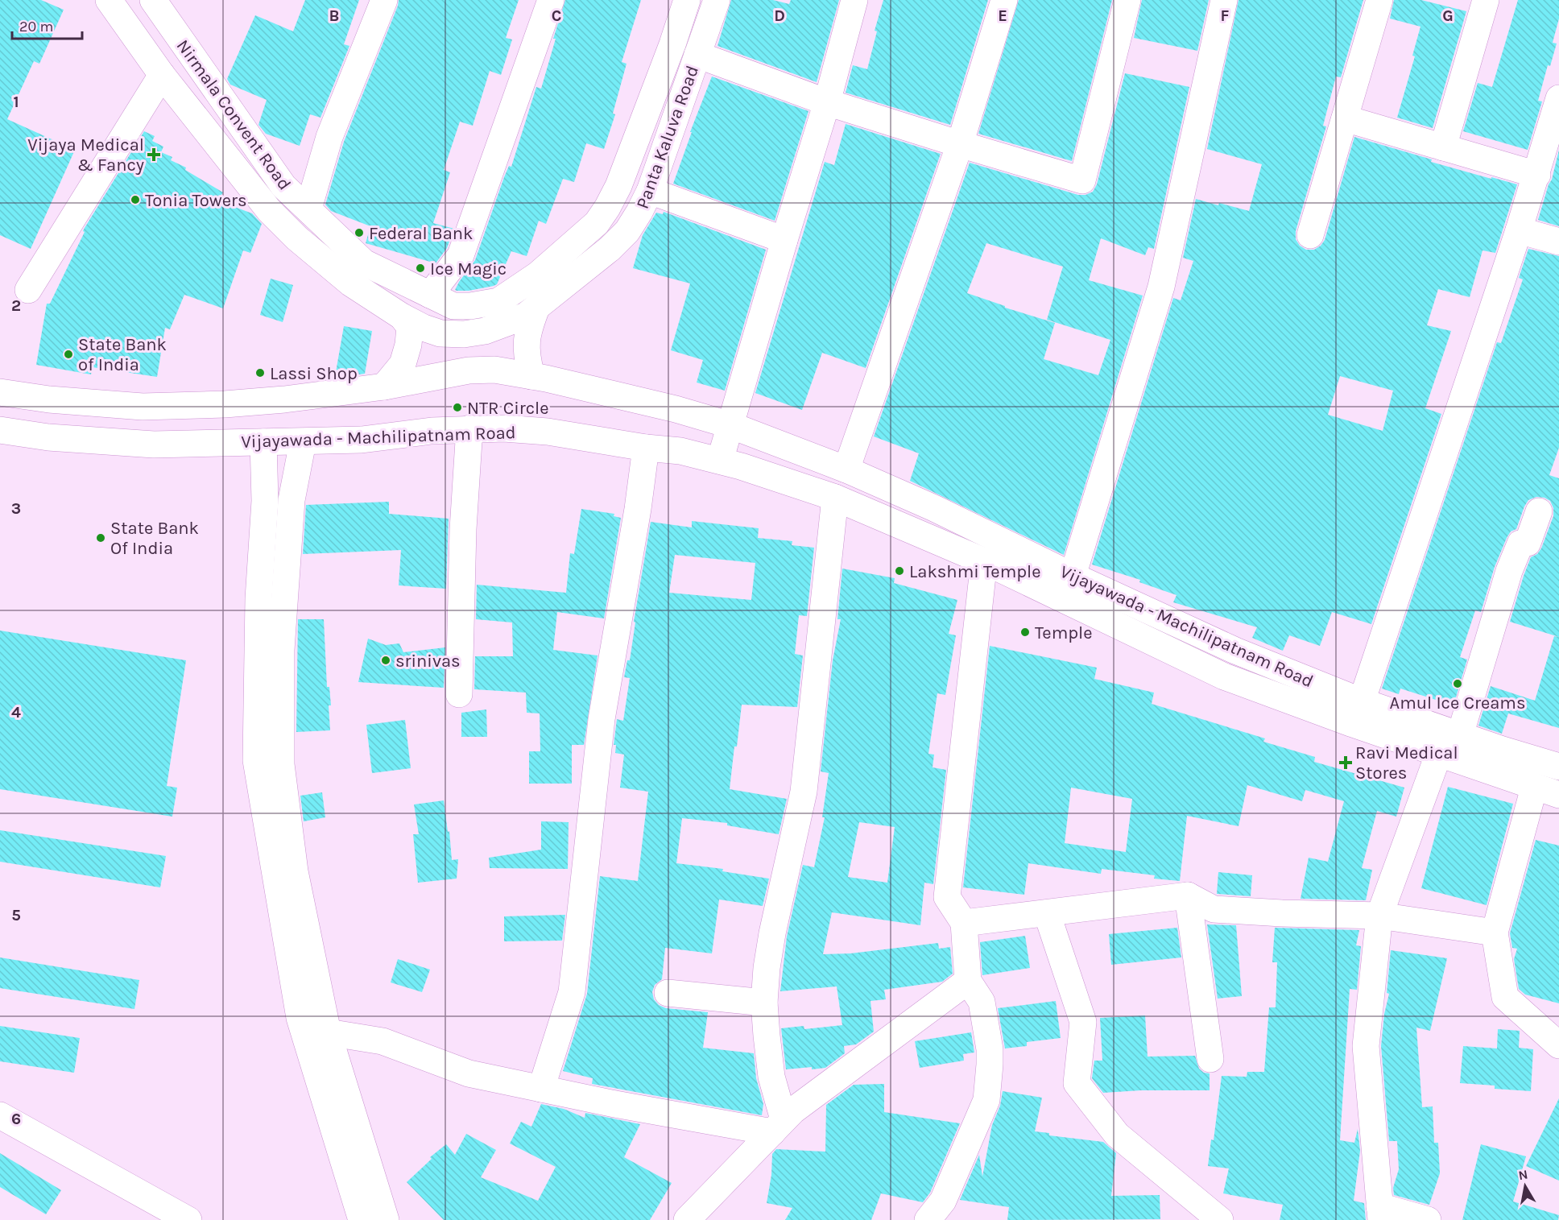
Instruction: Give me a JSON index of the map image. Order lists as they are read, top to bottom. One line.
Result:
{"streets":{"main road":["Nirmala Convent Road","Panta Kaluva Road","Vijayawada - Machilipatnam Road"]},"crossings":[["Nirmala Convent Road","Panta Kaluva Road"]],"places":{"health":["Vijaya Medical & Fancy","Ravi Medical Stores"],"other":["Tonia Towers","Federal Bank","Ice Magic","State Bank of India","Lassi Shop","NTR Circle","State Bank Of India","Lakshmi Temple","Temple","srinivas","Amul Ice Creams"]},"scale_bar":"20 m","north":"top","grid":{"columns":["B","C","D","E","F","G"],"rows":["1","2","3","4","5","6"]}}
